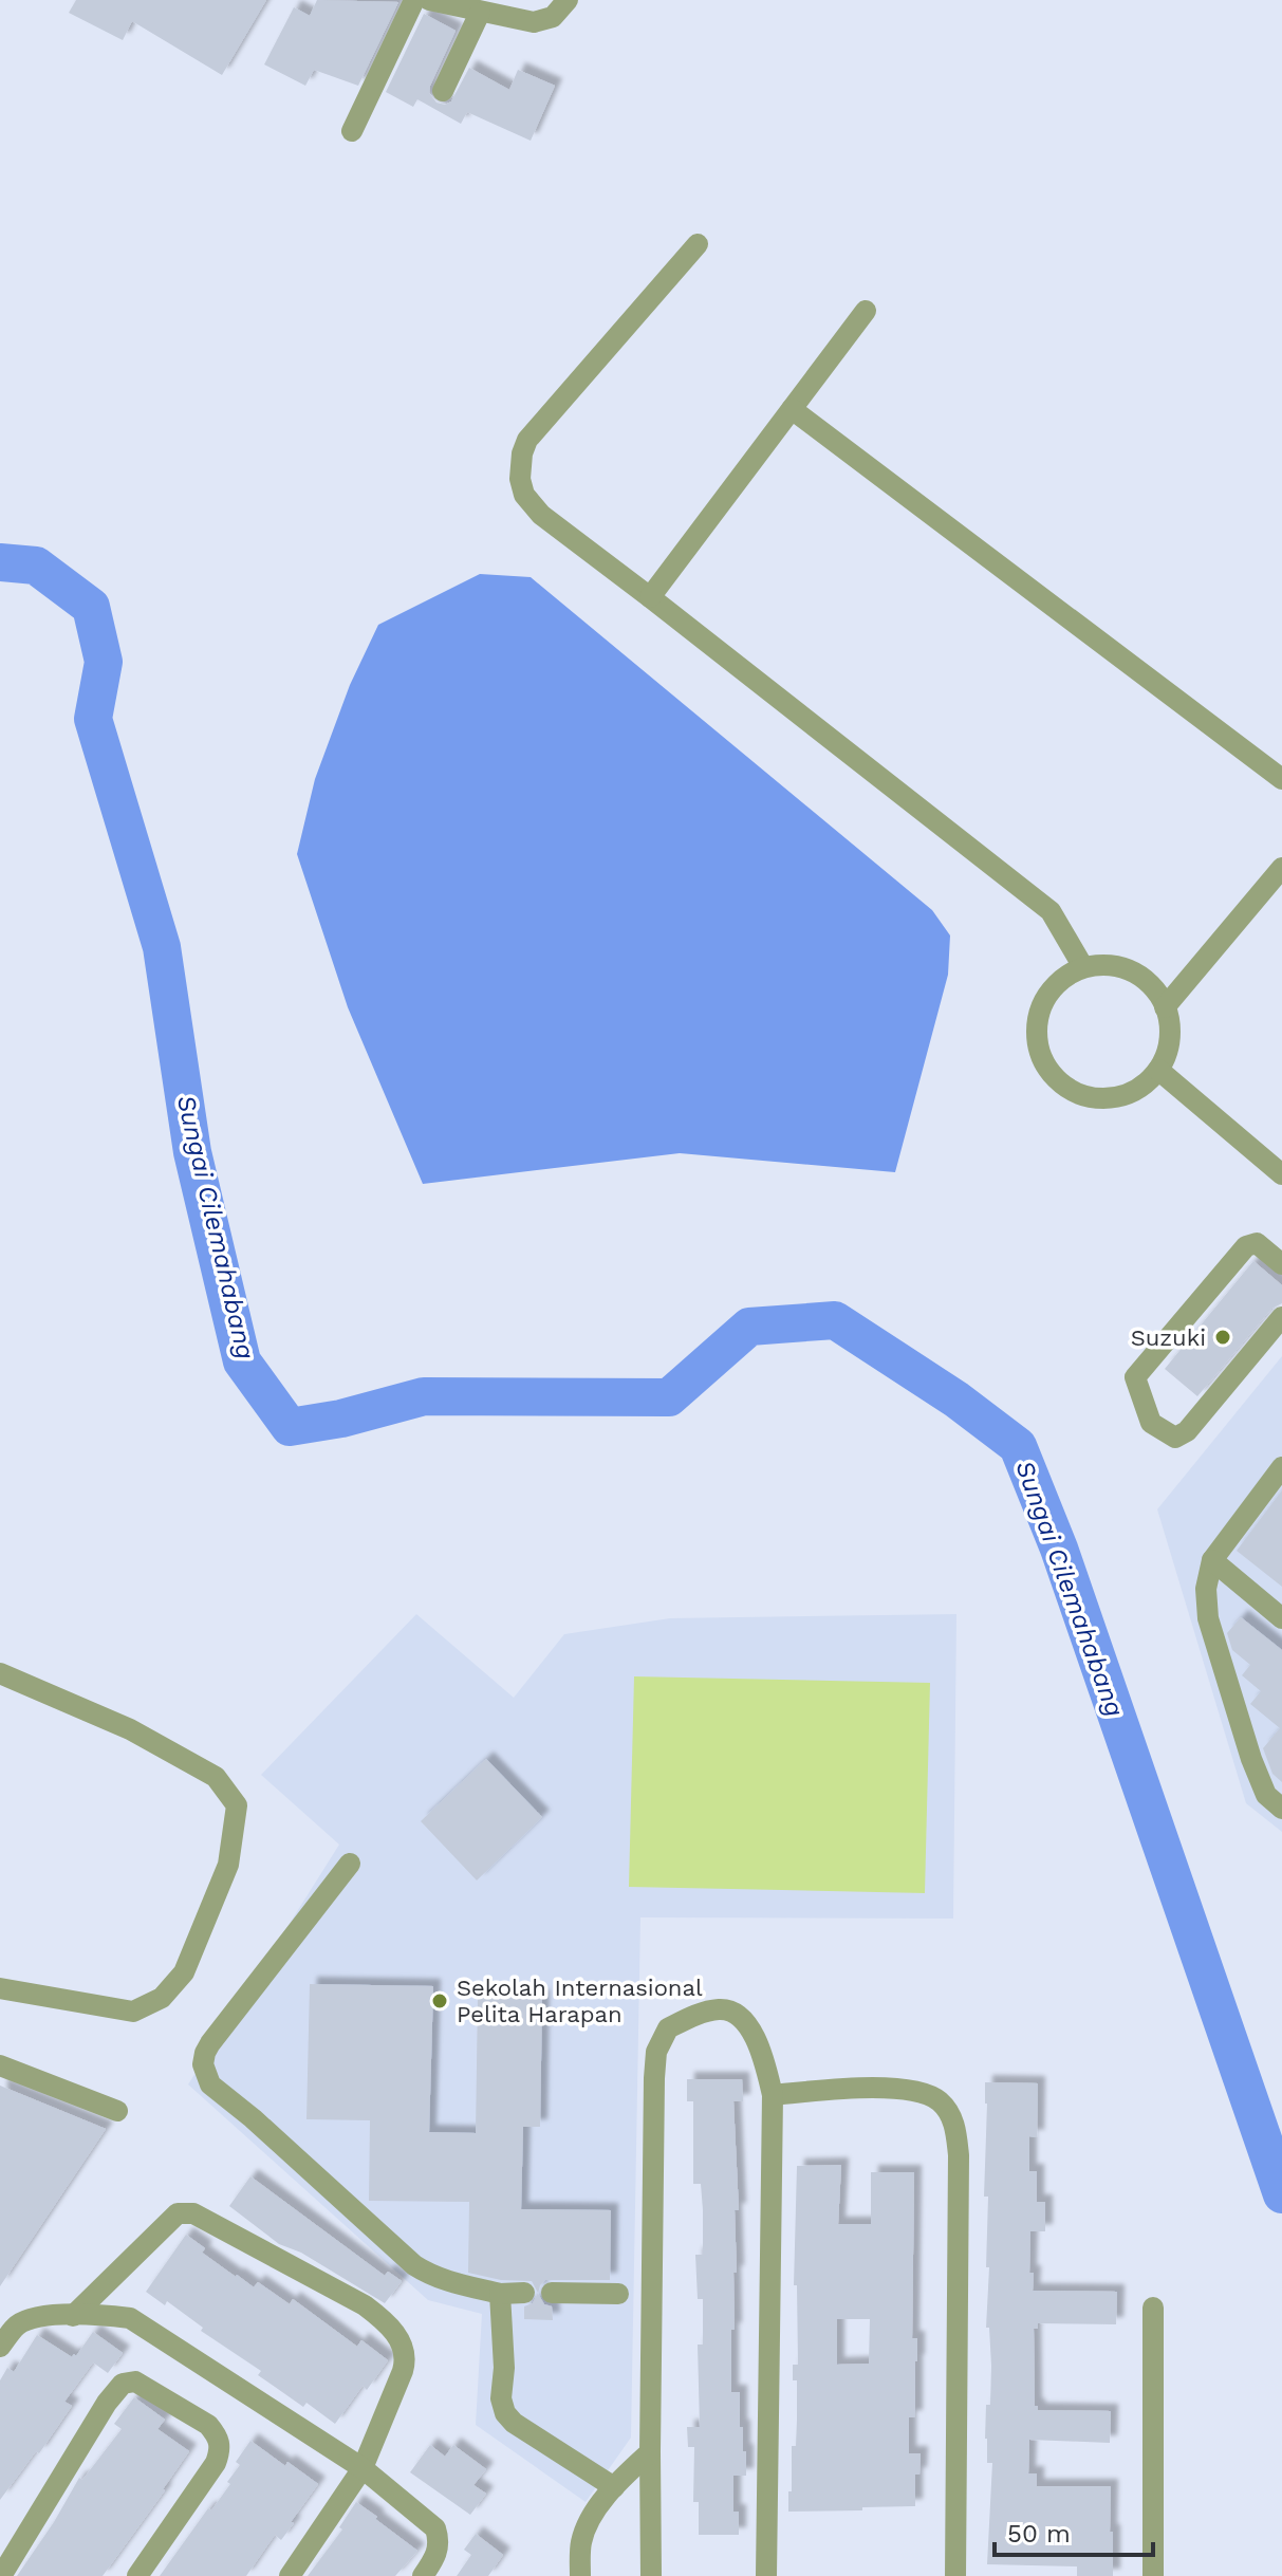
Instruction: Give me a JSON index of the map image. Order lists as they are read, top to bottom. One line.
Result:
{"water":["Sungai Cilemahabang"],"places":["Suzuki","Sekolah Internasional Pelita Harapan"],"scale_bar":"50 m"}
